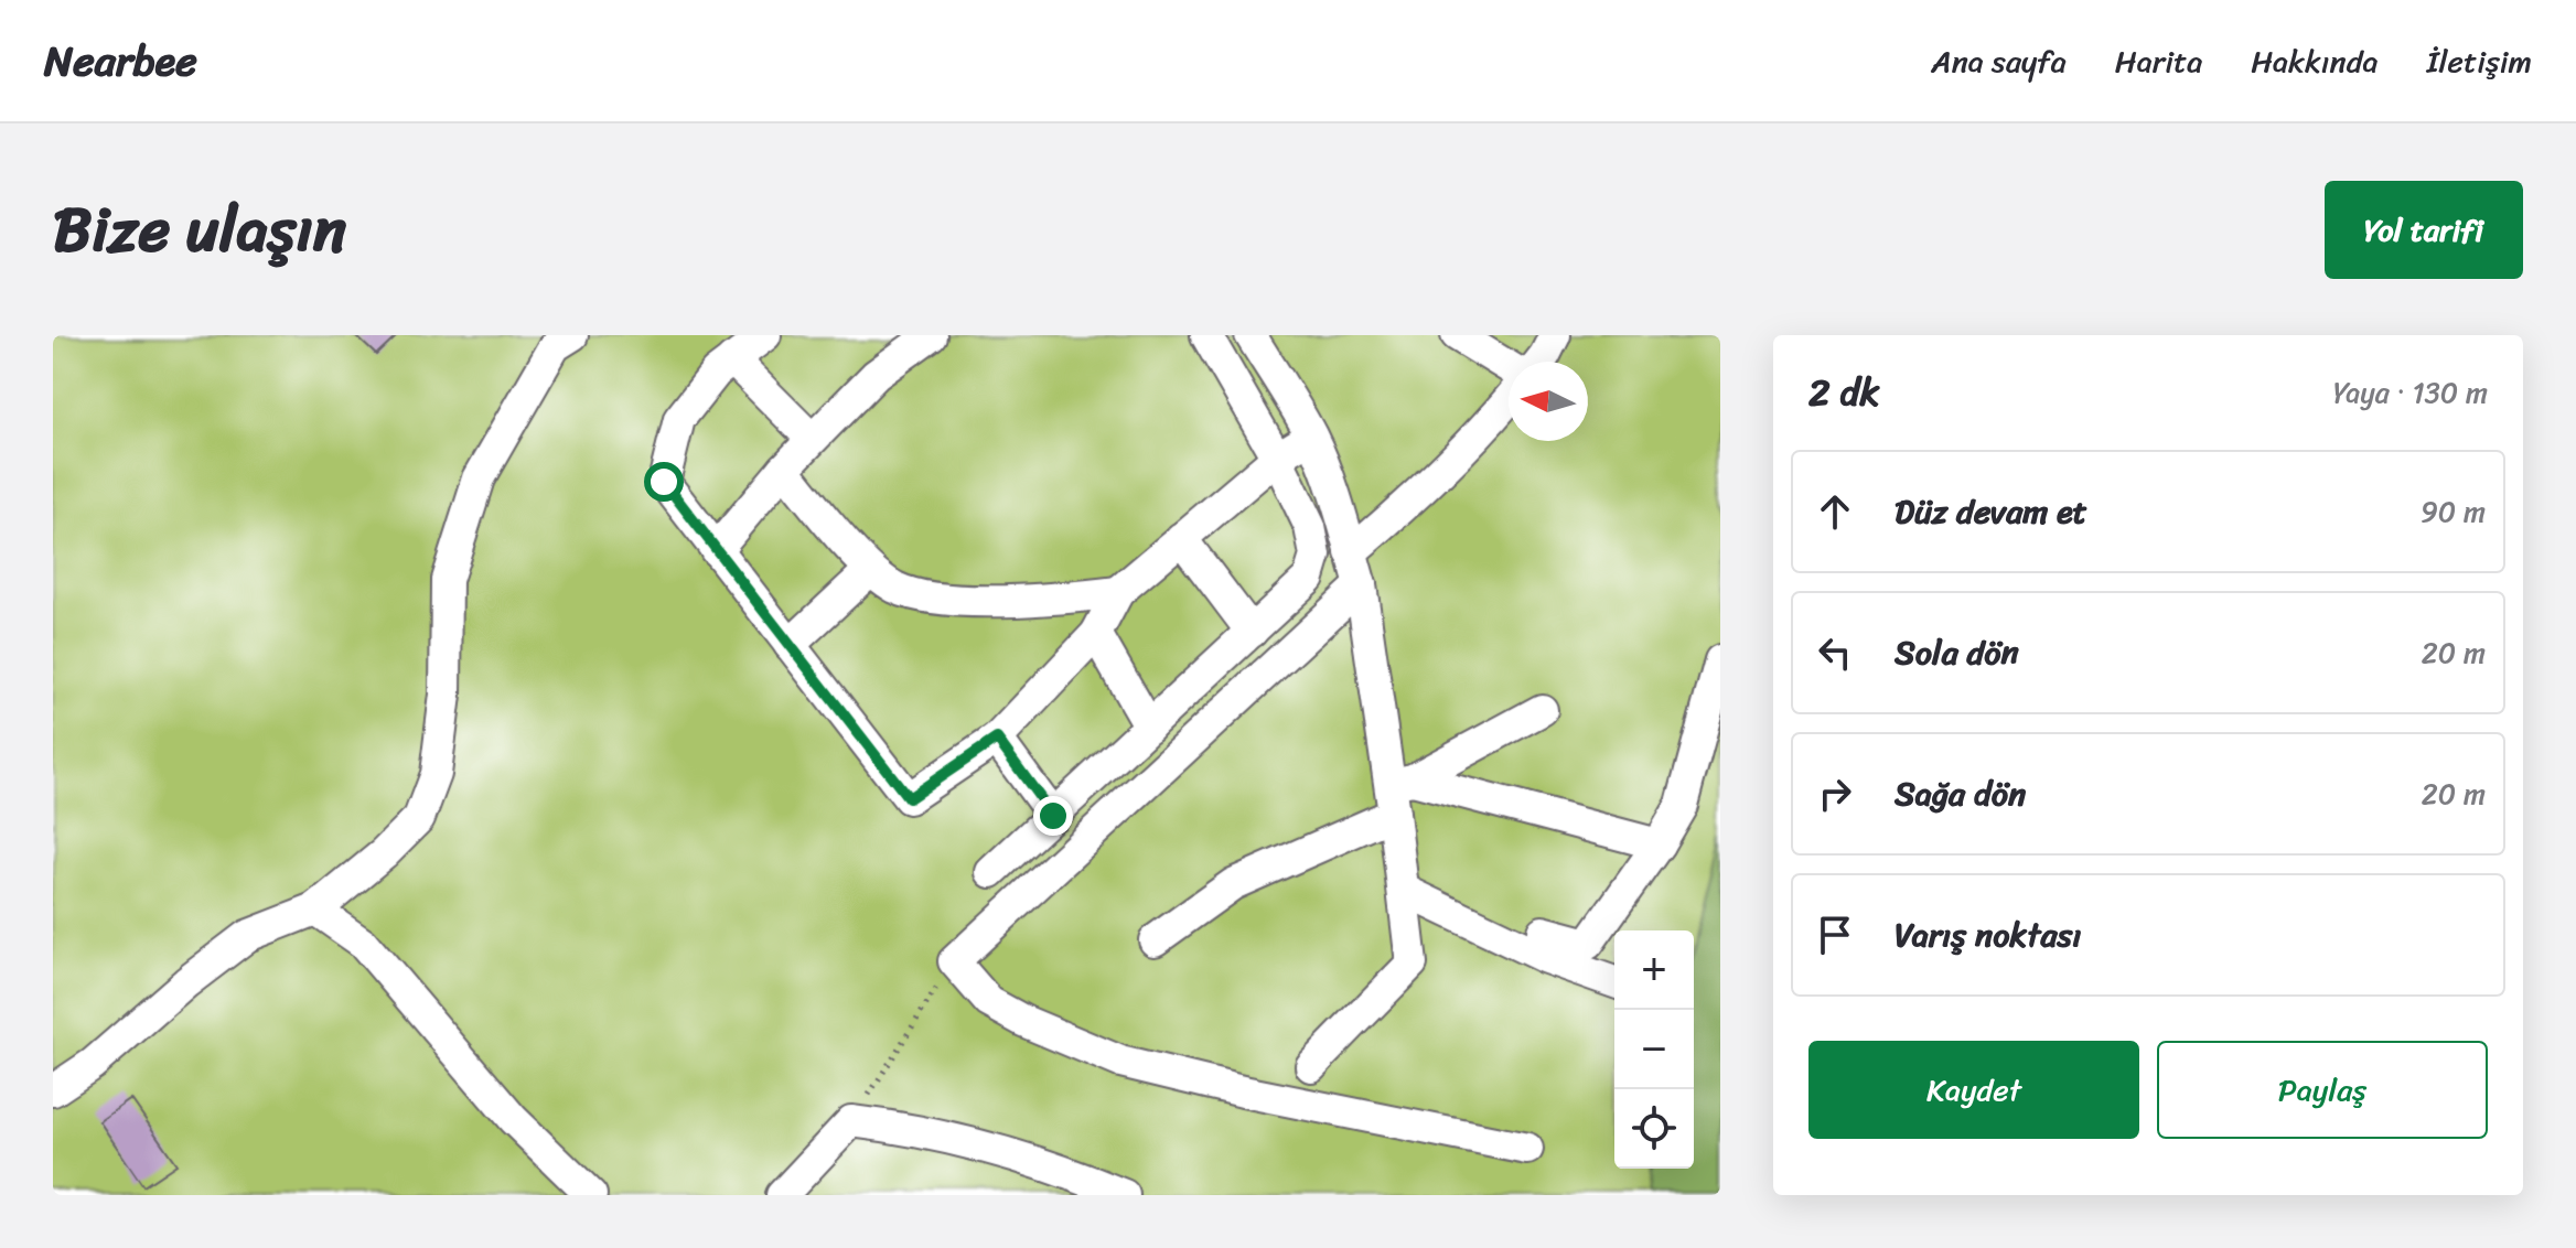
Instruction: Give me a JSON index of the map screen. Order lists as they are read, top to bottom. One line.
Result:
{"north":"left","page":{"header":"Nearbee","nav":["Ana sayfa","Harita","Hakkında","İletişim"],"title":"Bize ulaşın","buttons":["Yol tarifi",["Kaydet","Paylaş"]],"heading":["2 dk","Yaya · 130 m"],"list":[["Düz devam et","90 m"],["Sola dön","20 m"],["Sağa dön","20 m"],"Varış noktası"],"map_buttons":["+","−"]}}
